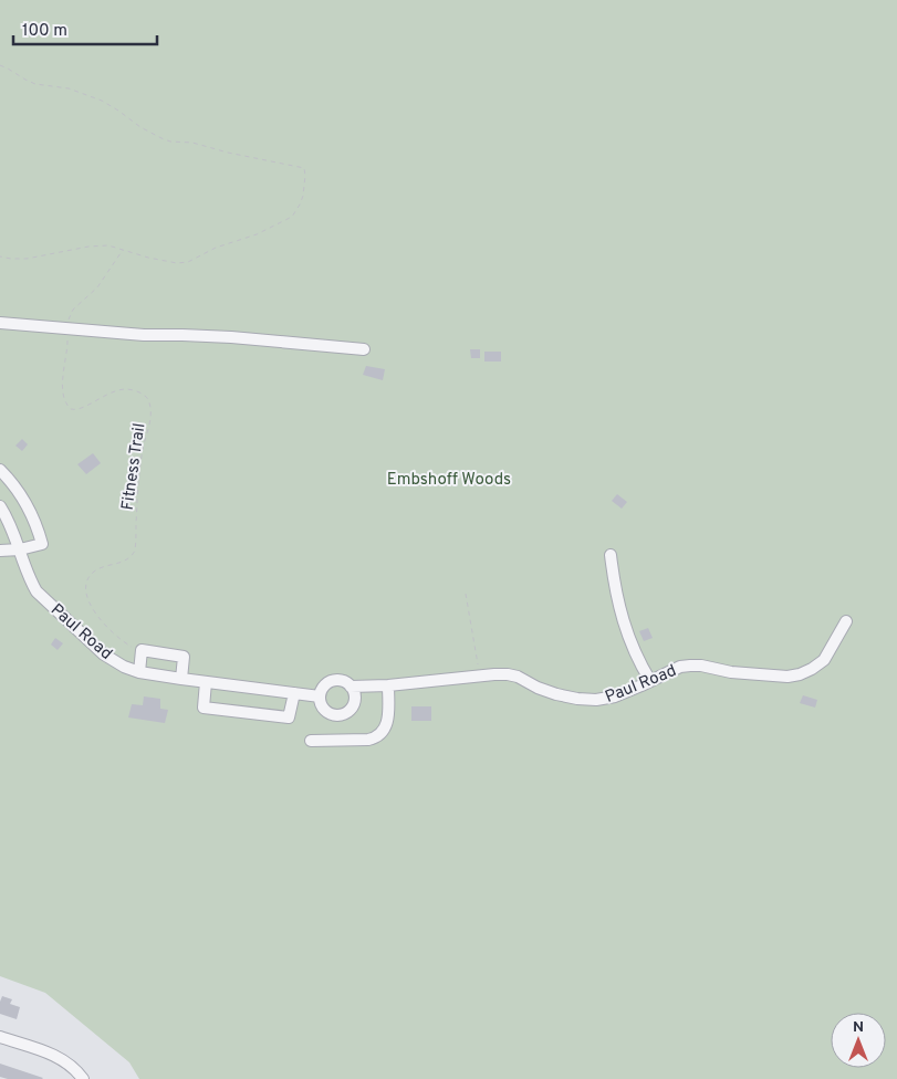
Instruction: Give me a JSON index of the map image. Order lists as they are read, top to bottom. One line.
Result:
{"streets":{"street":["Paul Road"],"path":["Fitness Trail"]},"parks":["Embshoff Woods"],"scale_bar":"100 m","north":"top"}
